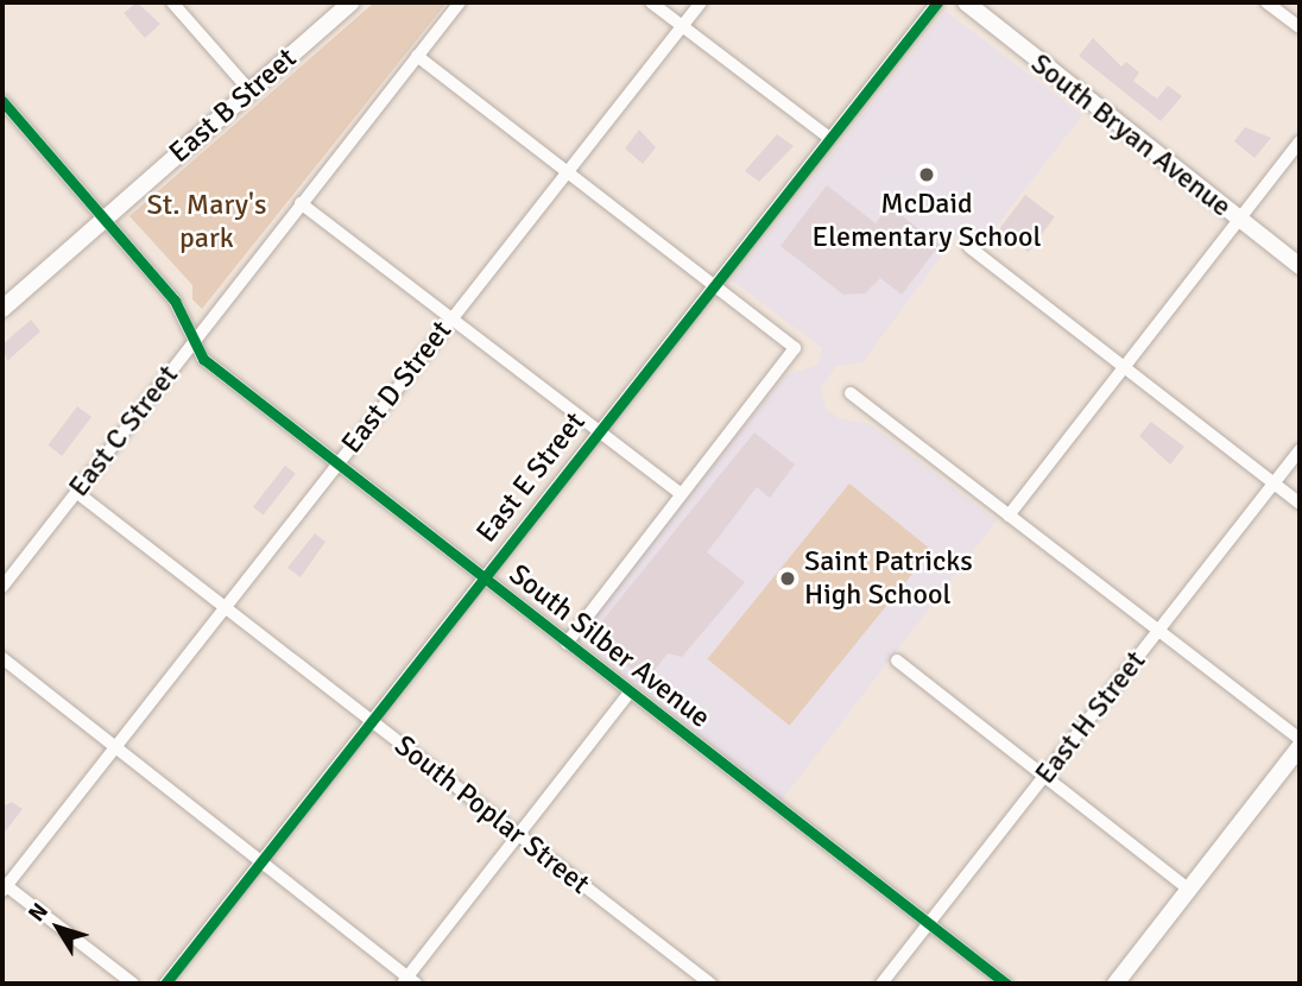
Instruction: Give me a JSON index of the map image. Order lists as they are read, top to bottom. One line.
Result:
{"streets":{"main road":["East B Street","South Bryan Avenue"],"street":["East D Street","East C Street","East E Street","South Silber Avenue","East H Street","South Poplar Street"]},"crossings":[["East B Street","South Silber Avenue"],["East D Street","South Silber Avenue"],["East D Street","South Poplar Street"],["East C Street","South Silber Avenue"],["East C Street","South Poplar Street"],["East E Street","South Silber Avenue"],["East E Street","South Poplar Street"],["South Silber Avenue","East H Street"]],"parks":["St. Mary's park"],"places":["McDaid Elementary School","Saint Patricks High School"],"north":"top left"}
